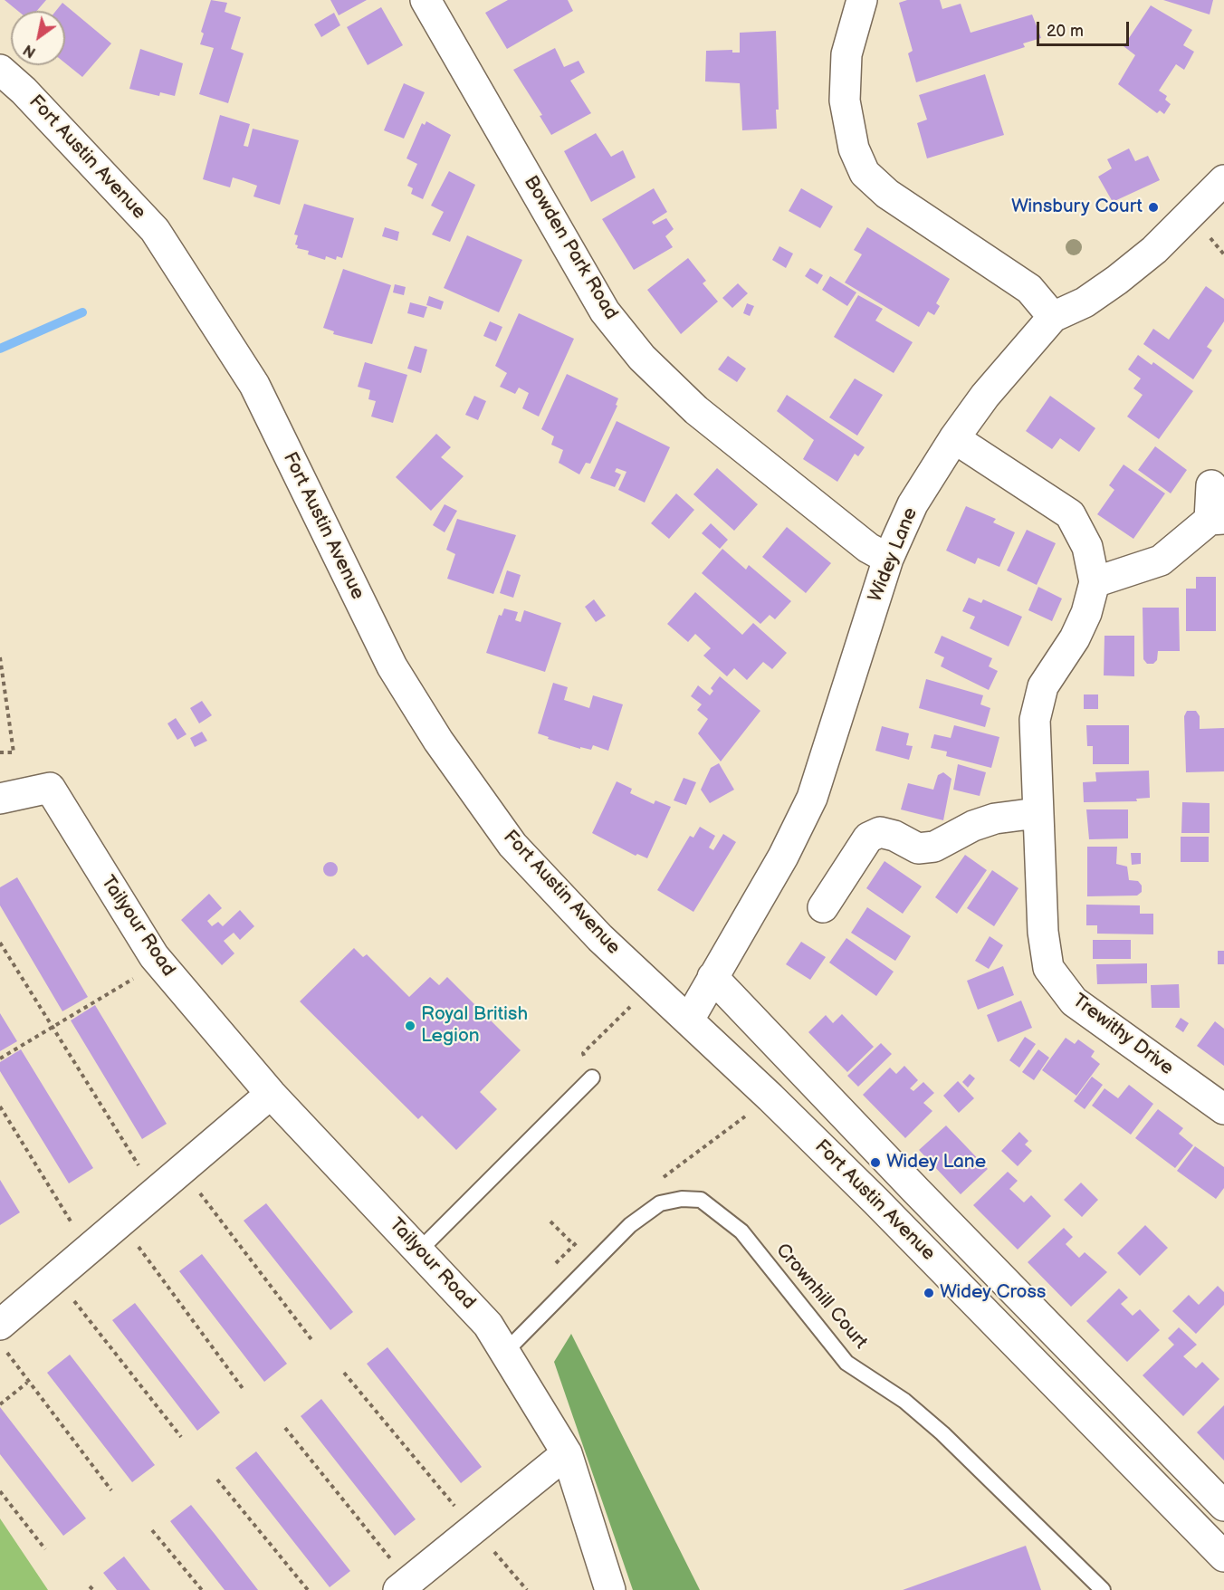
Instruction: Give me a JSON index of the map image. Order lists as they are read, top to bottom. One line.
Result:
{"streets":{"street":["Fort Austin Avenue","Bowden Park Road","Widey Lane","Tailyour Road","Trewithy Drive"],"lane":["Crownhill Court"]},"crossings":[["Fort Austin Avenue","Widey Lane"],["Bowden Park Road","Widey Lane"],["Widey Lane","Trewithy Drive"],["Tailyour Road","Crownhill Court"]],"places":["Winsbury Court","Royal British Legion","Widey Lane","Widey Cross"],"scale_bar":"20 m","north":"bottom left"}
